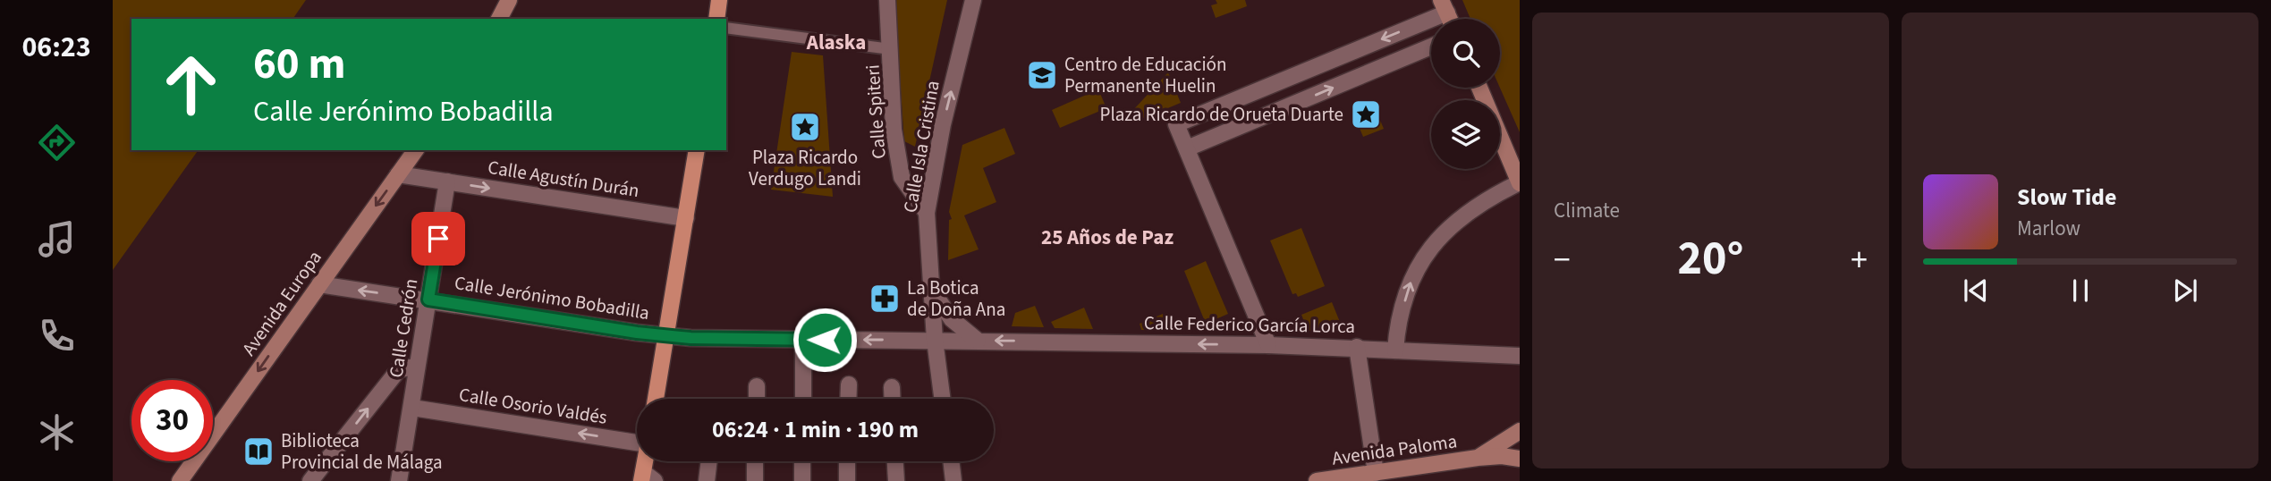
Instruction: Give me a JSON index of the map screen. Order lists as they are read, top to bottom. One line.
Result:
{"streets":{"main road":["Avenida Europa","Avenida Paloma"],"street":["Calle Spiteri","Calle Isla Cristina","Calle Agustín Durán","Calle Jerónimo Bobadilla","Calle Federico García Lorca","Calle Cedrón","Calle Osorio Valdés"]},"crossings":[["Calle Spiteri","Calle Isla Cristina"],["Calle Isla Cristina","Calle Federico García Lorca"],["Calle Agustín Durán","Avenida Europa"],["Calle Agustín Durán","Calle Cedrón"],["Calle Jerónimo Bobadilla","Avenida Europa"],["Calle Jerónimo Bobadilla","Calle Federico García Lorca"],["Calle Jerónimo Bobadilla","Calle Cedrón"],["Calle Cedrón","Calle Osorio Valdés"]],"one_way":["Calle Isla Cristina","Calle Agustín Durán","Avenida Europa","Calle Federico García Lorca","Calle Osorio Valdés"],"districts":["Alaska","25 Años de Paz"],"places":{"school or university":["Centro de Educación Permanente Huelin"],"place":["Plaza Ricardo de Orueta Duarte","Plaza Ricardo Verdugo Landi"],"pharmacy":["La Botica de Doña Ana"],"library":["Biblioteca Provincial de Málaga"]},"page":{"tabs":"06:23","tile":"Climate","turn":["60 m","Calle Jerónimo Bobadilla"],"song":["Slow Tide","Marlow"],"heat":["−","20°","+"],"limit":"30","trip":"06:24 · 1 min · 190 m"}}
